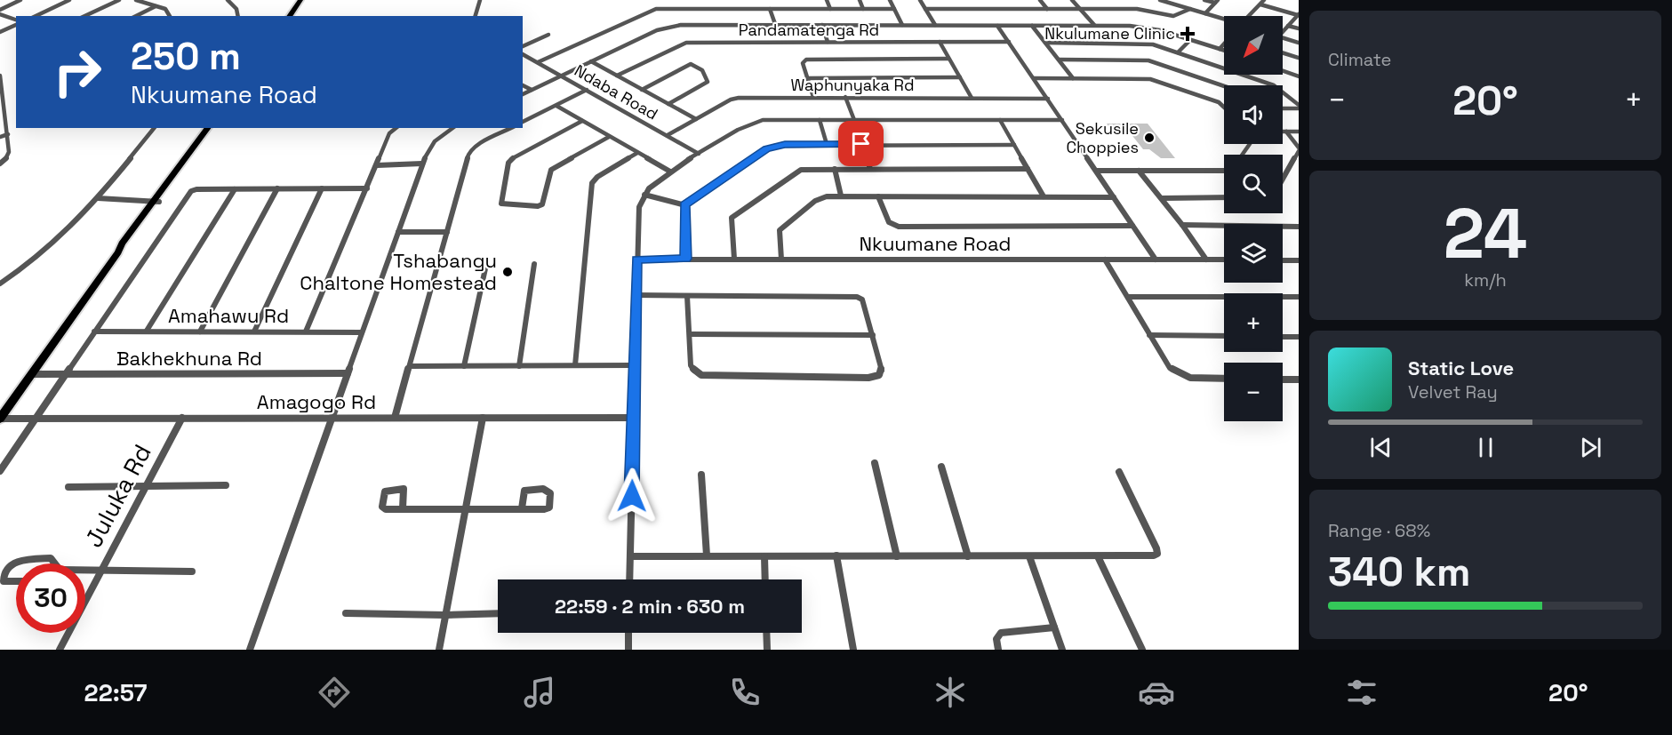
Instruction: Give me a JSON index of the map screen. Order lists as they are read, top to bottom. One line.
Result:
{"streets":{"street":["Pandamatenga Rd","Waphunyaka Rd","Ndaba Road","Nkuumane Road","Amahawu Rd","Bakhekhuna Rd","Amagogo Rd","Juluka Rd"]},"crossings":[["Waphunyaka Rd","Ndaba Road"],["Amagogo Rd","Juluka Rd"]],"places":{"health":["Nkulumane Clinic"],"other":["Sekusile Choppies","Tshabangu Chaltone Homestead"]},"north":"bottom left","page":{"tile":["Climate",["24","km/h"],["Range · 68%","340 km"]],"map_buttons":["+","−"],"turn":["250 m","Nkuumane Road"],"heat":["−","20°","+"],"song":["Static Love","Velvet Ray"],"limit":"30","trip":"22:59 · 2 min · 630 m","tabs":["22:57","20°"]}}
